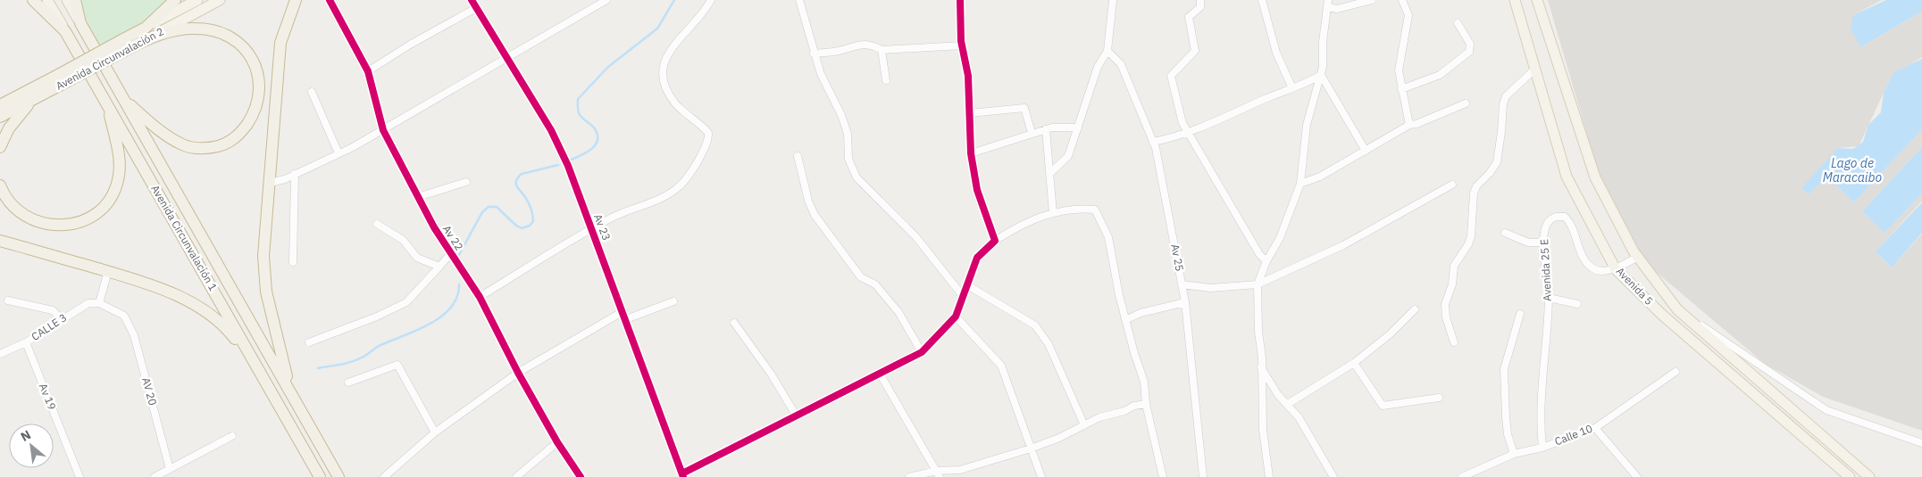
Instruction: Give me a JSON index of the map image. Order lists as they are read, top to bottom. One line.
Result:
{"streets":{"highway":["Avenida Circunvalación 2","Avenida Circunvalación 1"],"main road":["Avenida 5"],"street":["Av 23","Av 22","Av 25","Avenida 25 E","CALLE 3","AV 20","Av 19","Calle 10"]},"crossings":[["Avenida 25 E","Avenida 5"],["Avenida 25 E","Calle 10"],["CALLE 3","AV 20"],["CALLE 3","Av 19"]],"water":["Lago de Maracaibo"],"north":"top left"}
